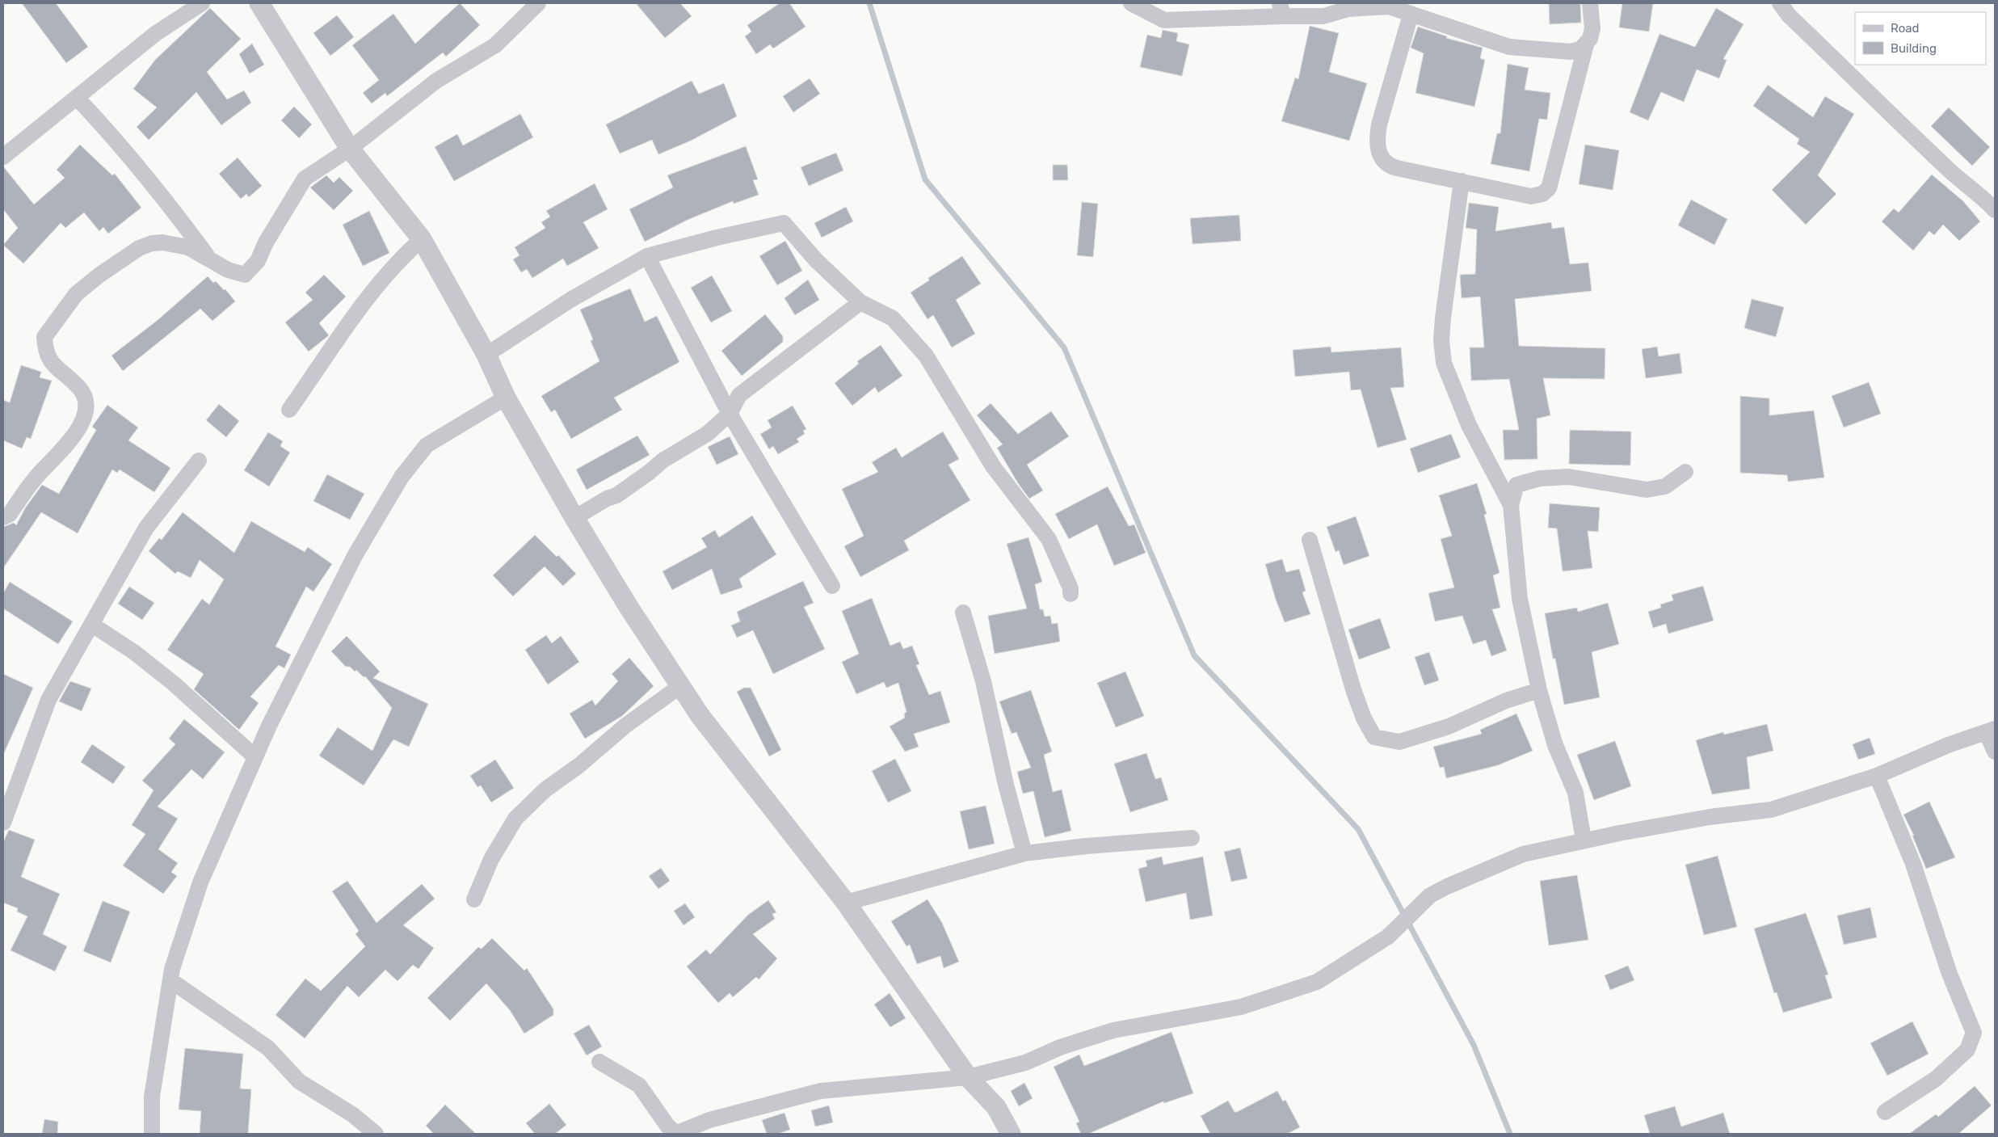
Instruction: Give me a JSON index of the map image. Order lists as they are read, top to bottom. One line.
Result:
{"legend":["Road","Building"]}
